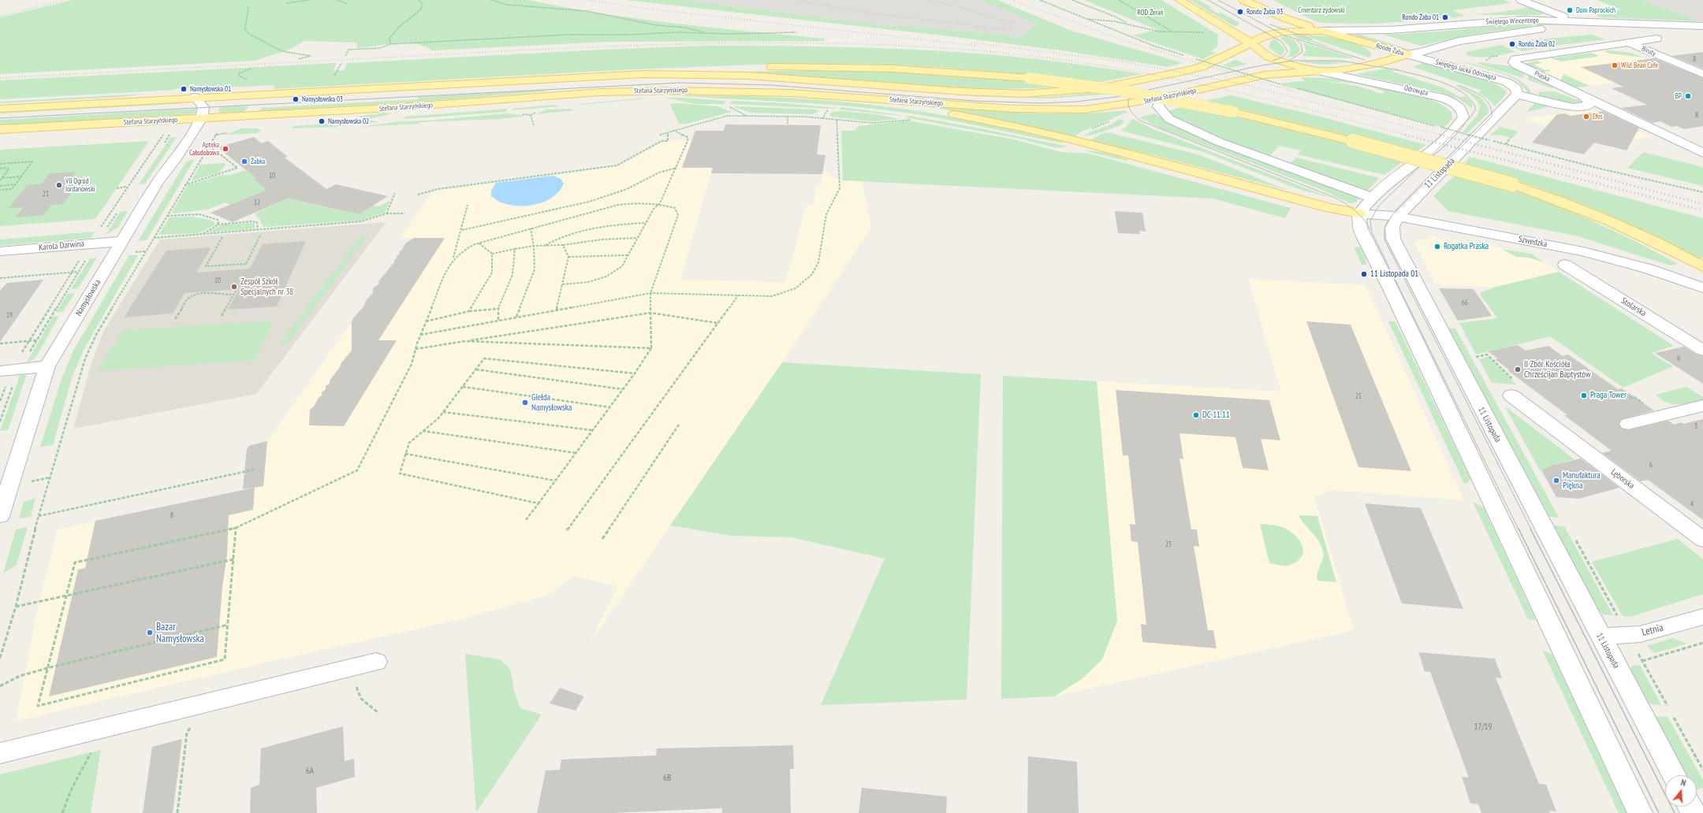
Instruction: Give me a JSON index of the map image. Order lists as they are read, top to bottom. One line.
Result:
{"streets":{"main road":["Rondo Żaba","Stefana Starzyńskiego"],"street":["Świętego Wincentego","Biruty","Świętego Jacka Odrowąża","Praska","Odrowąża","11 Listopada","Szwedzka","Karola Darwina","Namysłowska","Stolarska","Lęborska","Letnia"]},"crossings":[["Świętego Wincentego","Rondo Żaba"],["Świętego Wincentego","Biruty"],["Świętego Wincentego","Świętego Jacka Odrowąża"],["Rondo Żaba","Świętego Jacka Odrowąża"],["Rondo Żaba","Stefana Starzyńskiego"],["Rondo Żaba","Odrowąża"],["Biruty","Praska"],["Świętego Jacka Odrowąża","11 Listopada"],["Stefana Starzyńskiego","Odrowąża"],["Stefana Starzyńskiego","Namysłowska"],["11 Listopada","Szwedzka"],["11 Listopada","Letnia"],["Karola Darwina","Namysłowska"]],"parks":["Cmentarz żydowski","ROD Żerań"],"places":["Dom Paprockich","Rondo Żaba 03","Rondo Żaba 01","Rondo Żaba 02","Wild Bean Cafe","Namysłowska 01","BP","Namysłowska 03","Efes","Namysłowska 02","Apteka Całodobowa","Żabka","VII Ogród Jordanowski","Rogatka Praska","11 Listopada 01","Zespół Szkół Specjalnych nr 38","II Zbór Kościóła Chrześcijan Baptystów","Praga Tower","Giełda Namysłowska","DC 11.11","Manufaktura Piękna","Bazar Namysłowska"],"house_numbers":["8","8","10","21","12","10","66","19","9","25","3","6","4","8","23","17/19","6A","6B"],"north":"top"}
